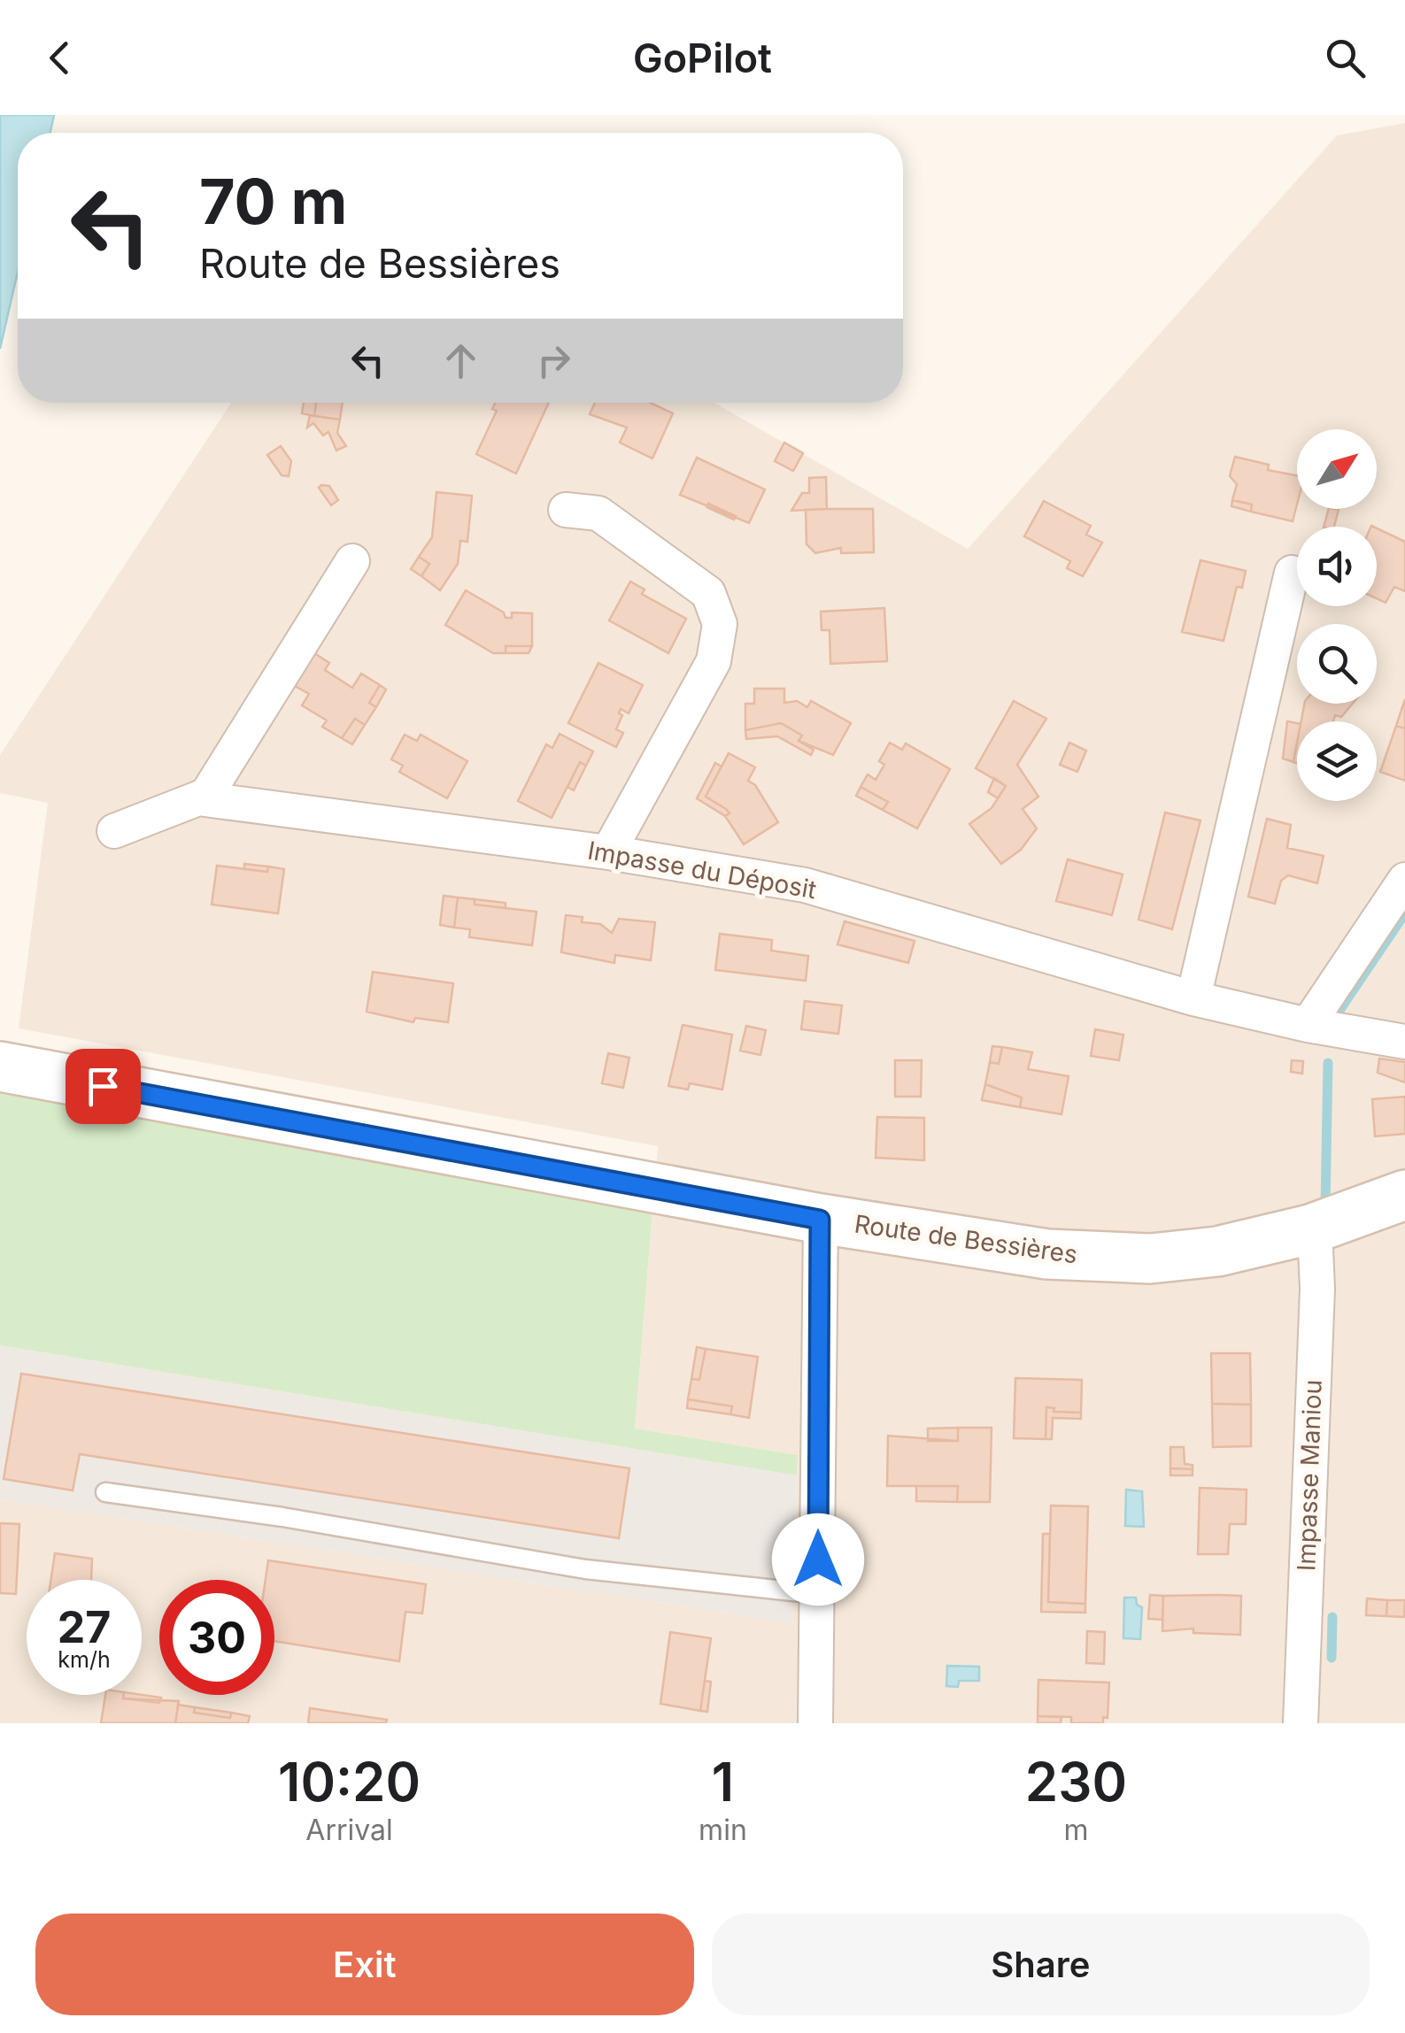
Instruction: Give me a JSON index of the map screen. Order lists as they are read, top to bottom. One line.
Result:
{"streets":{"main road":["Route de Bessières"],"street":["Impasse du Déposit","Impasse Maniou"]},"crossings":[["Route de Bessières","Impasse Maniou"]],"north":"top right","page":{"header":"GoPilot","turn":["70 m","Route de Bessières"],"speed":"27 km/h","limit":"30","eta":["10:20","Arrival","1","min","230","m"],"buttons":["Exit","Share"]}}
